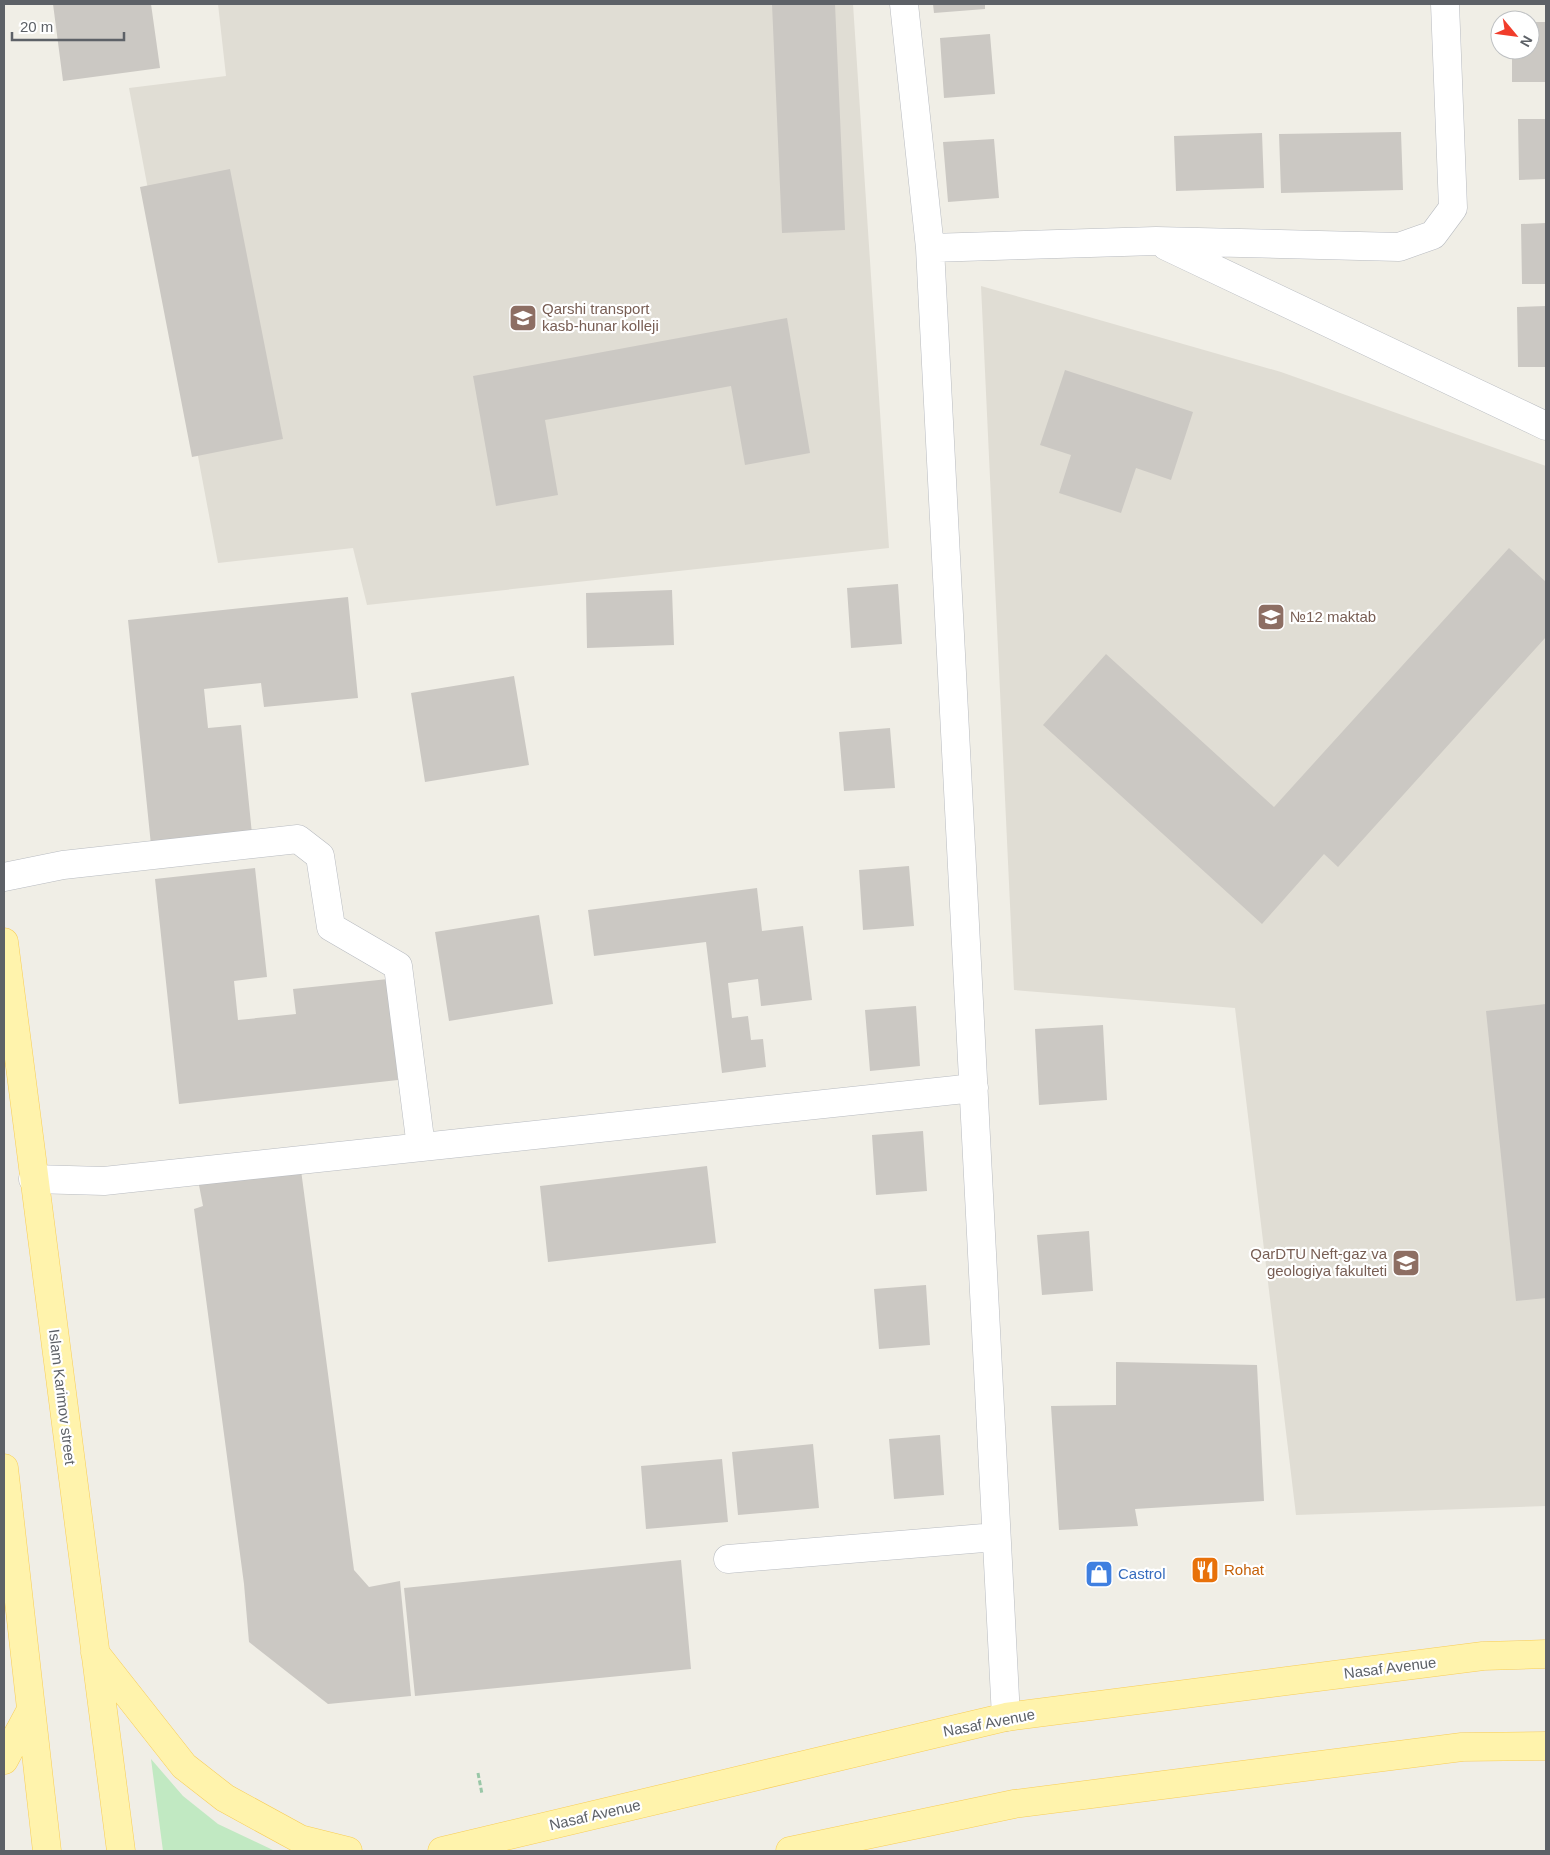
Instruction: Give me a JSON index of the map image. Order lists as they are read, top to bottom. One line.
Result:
{"streets":{"main road":["Islam Karimov street","Nasaf Avenue"]},"places":{"school or university":["Qarshi transport kasb-hunar kolleji","№12 maktab","QarDTU Neft-gaz va geologiya fakulteti"],"restaurant":["Rohat"],"shop":["Castrol"]},"scale_bar":"20 m","north":"bottom right"}
